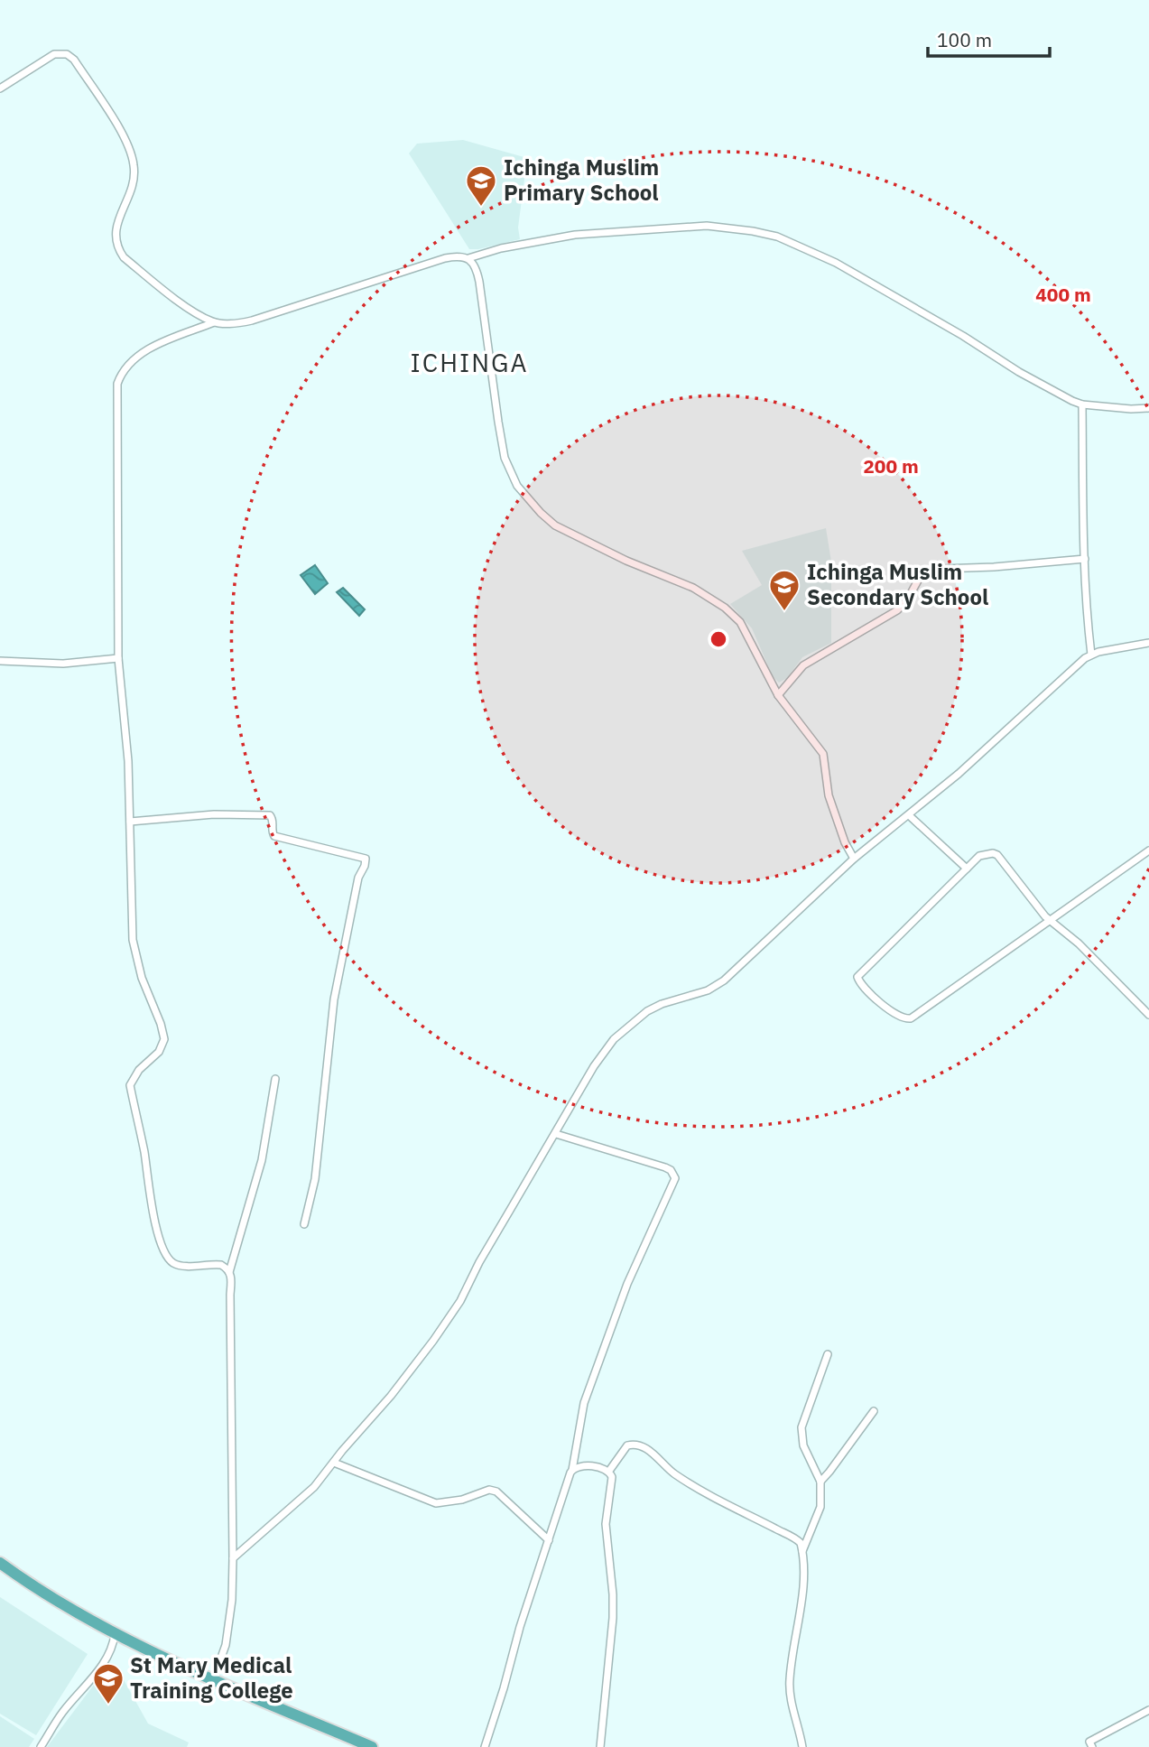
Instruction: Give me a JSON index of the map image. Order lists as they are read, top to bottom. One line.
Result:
{"districts":["ICHINGA"],"places":{"school or university":["Ichinga Muslim Primary School","Ichinga Muslim Secondary School","St Mary Medical Training College"]},"scale_bar":"100 m","rings":["400 m","200 m"]}
